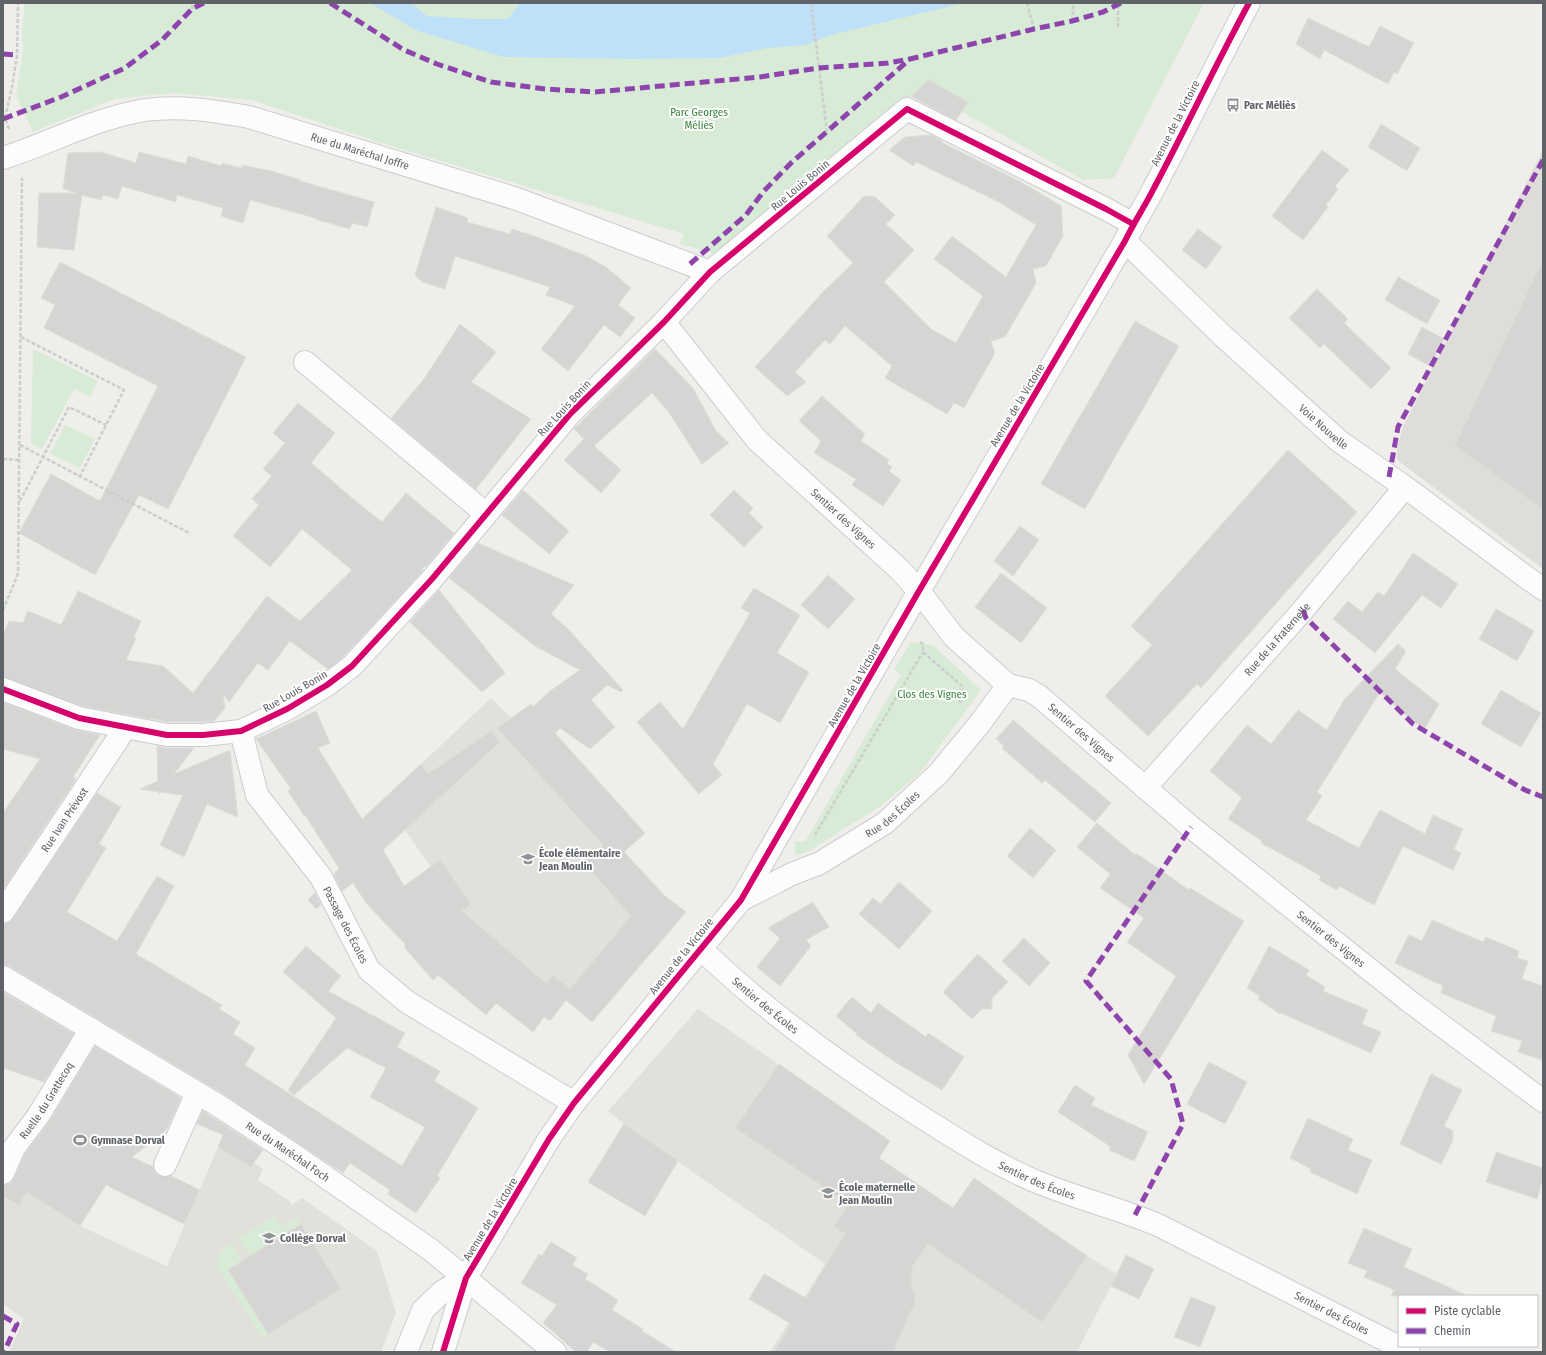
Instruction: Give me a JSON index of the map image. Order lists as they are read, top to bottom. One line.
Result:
{"streets":{"street":["Avenue de la Victoire","Rue du Maréchal Joffre","Rue Louis Bonin","Voie Nouvelle","Sentier des Vignes","Rue de la Fraternelle","Rue des Écoles","Rue Ivan Prévost","Passage des Écoles","Sentier des Écoles","Ruelle du Grattecoq","Rue du Maréchal Foch"]},"crossings":[["Avenue de la Victoire","Rue Louis Bonin"],["Avenue de la Victoire","Voie Nouvelle"],["Avenue de la Victoire","Sentier des Vignes"],["Avenue de la Victoire","Rue des Écoles"],["Avenue de la Victoire","Passage des Écoles"],["Avenue de la Victoire","Sentier des Écoles"],["Avenue de la Victoire","Rue du Maréchal Foch"],["Rue du Maréchal Joffre","Rue Louis Bonin"],["Rue Louis Bonin","Voie Nouvelle"],["Rue Louis Bonin","Sentier des Vignes"],["Rue Louis Bonin","Rue Ivan Prévost"],["Rue Louis Bonin","Passage des Écoles"],["Voie Nouvelle","Rue de la Fraternelle"],["Sentier des Vignes","Rue de la Fraternelle"],["Sentier des Vignes","Rue des Écoles"],["Ruelle du Grattecoq","Rue du Maréchal Foch"]],"parks":["Parc Georges Méliès","Clos des Vignes"],"places":{"bus stop":["Parc Méliès"],"school or university":["École élémentaire Jean Moulin","École maternelle Jean Moulin","Collège Dorval"],"sports":["Gymnase Dorval"]},"legend":["Piste cyclable","Chemin"]}
